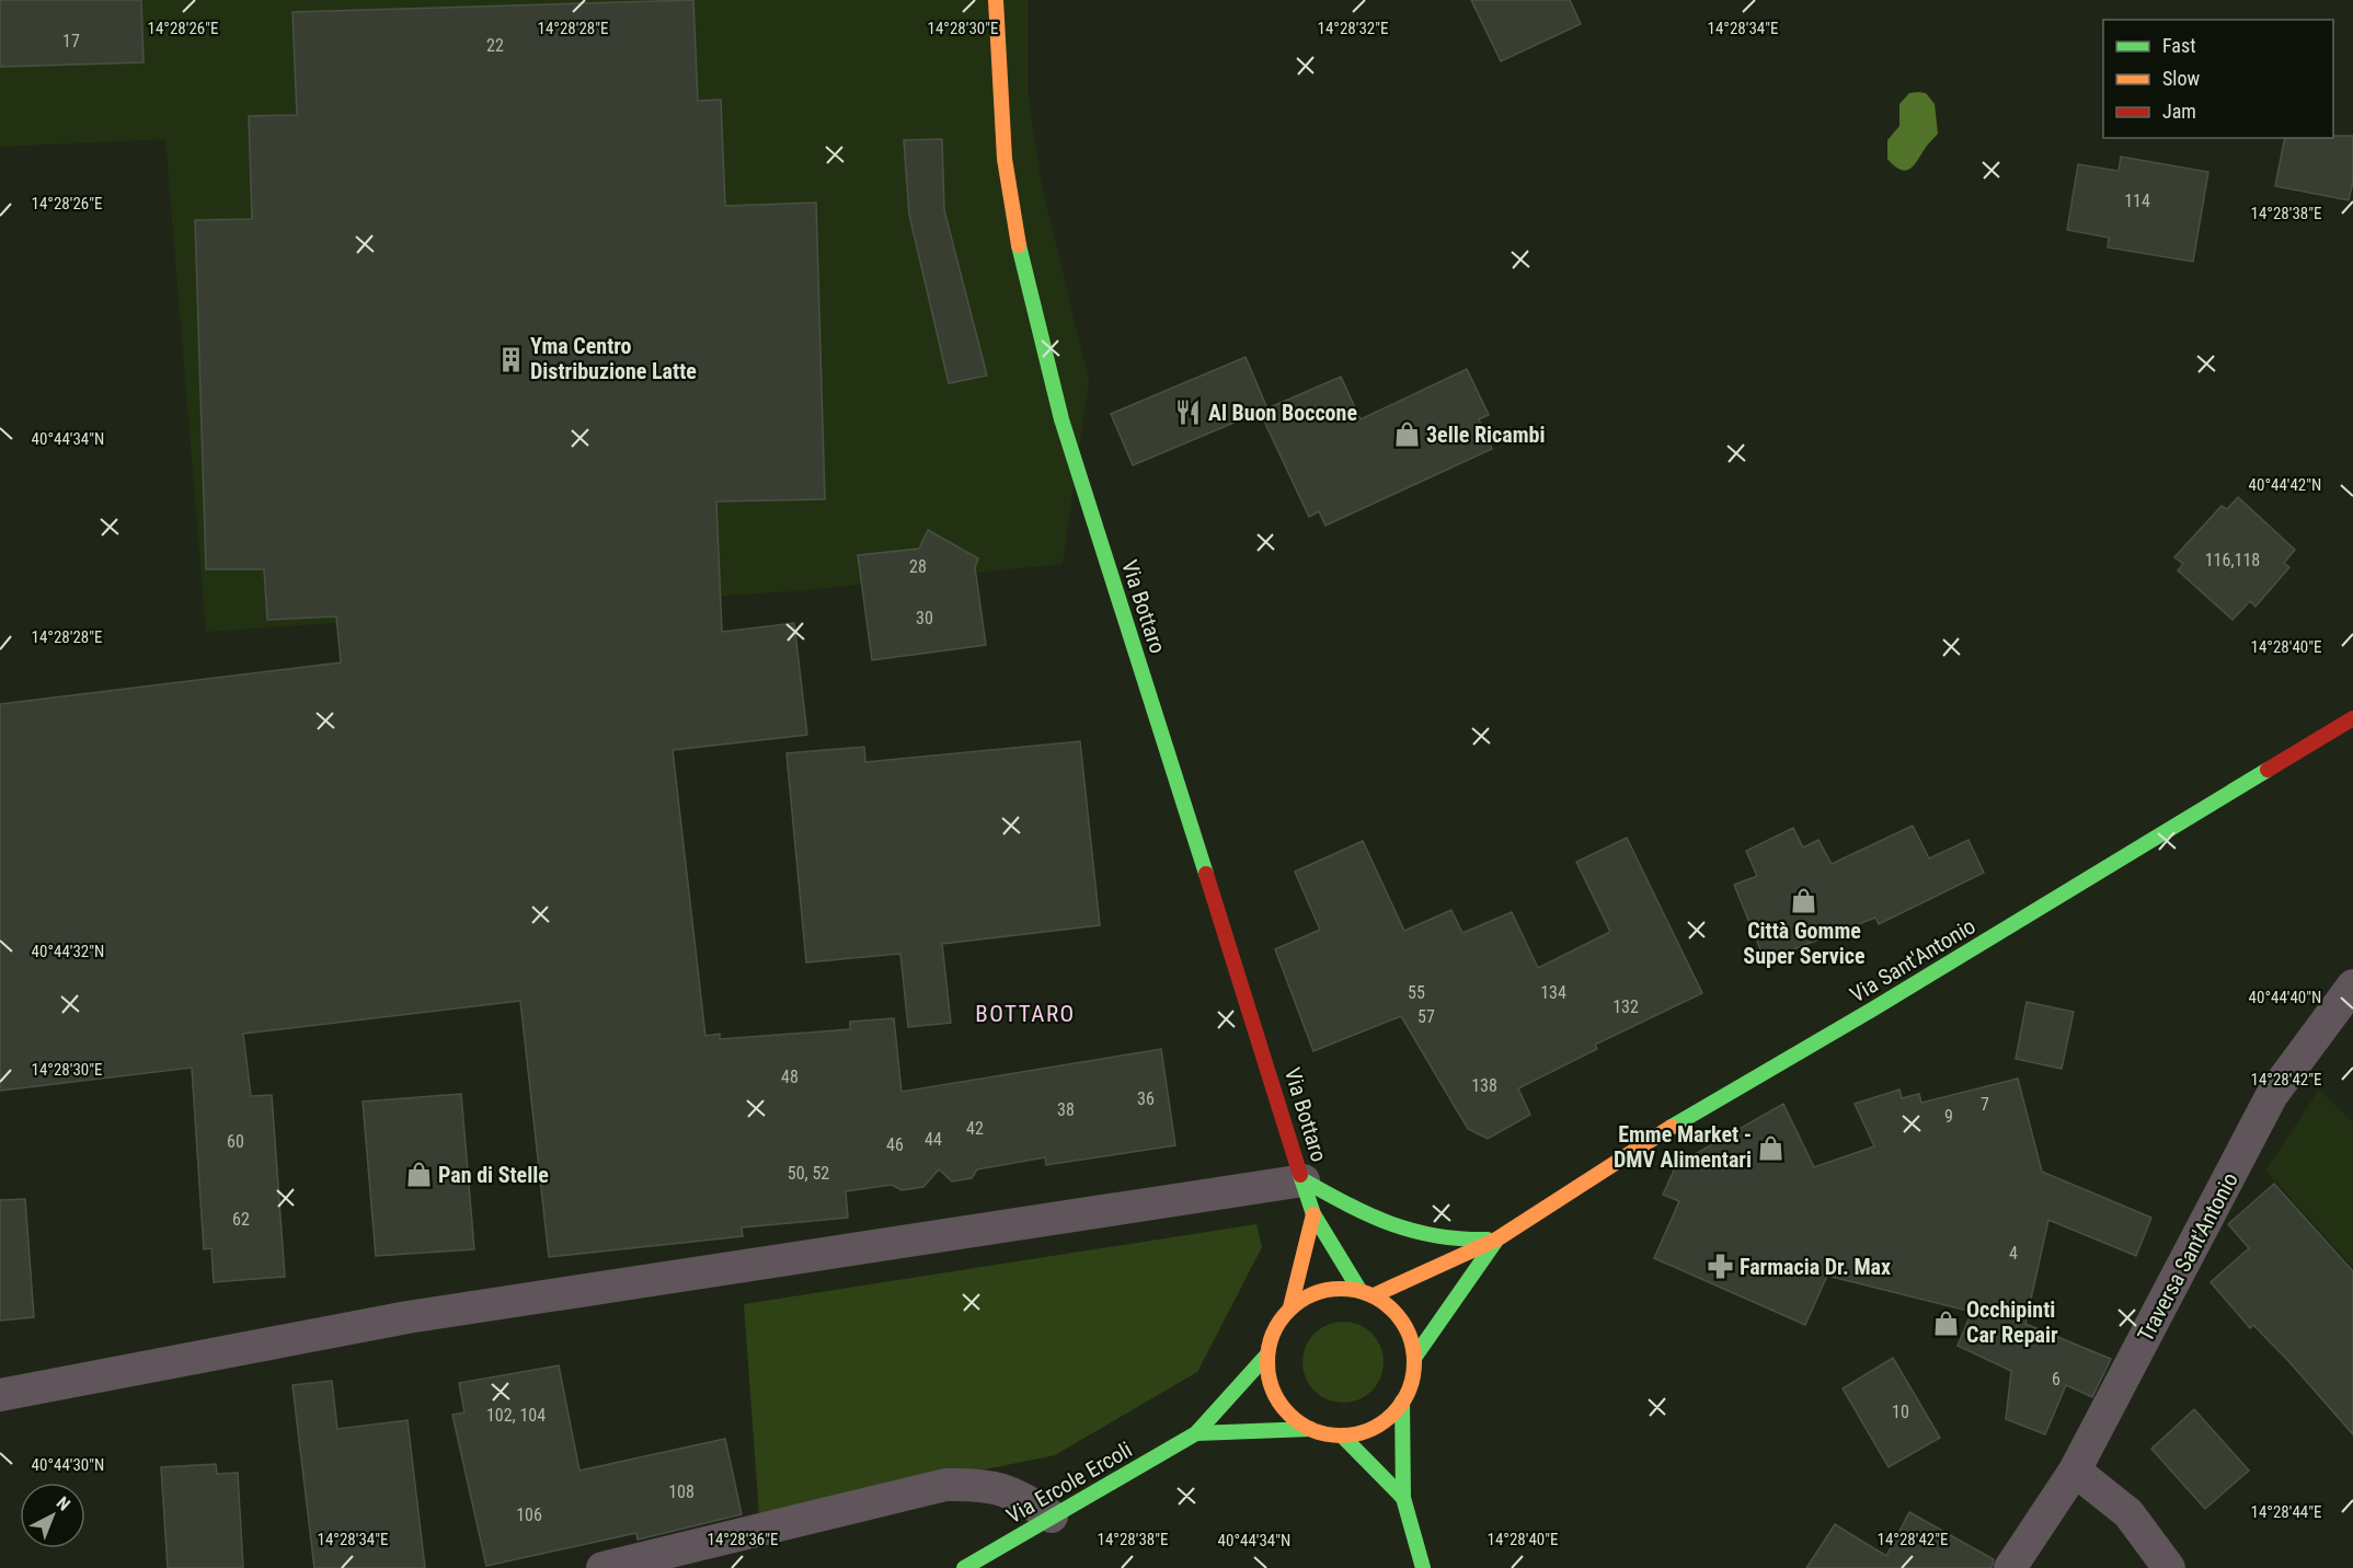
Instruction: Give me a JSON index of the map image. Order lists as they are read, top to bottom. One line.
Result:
{"streets":{"main road":["Via Bottaro","Via Sant'Antonio","Via Ercole Ercoli"],"street":["Traversa Sant'Antonio"]},"crossings":[["Via Bottaro","Via Sant'Antonio"],["Via Bottaro","Via Ercole Ercoli"],["Via Sant'Antonio","Via Ercole Ercoli"]],"districts":["BOTTARO"],"places":{"building":["Yma Centro Distribuzione Latte"],"restaurant":["Al Buon Boccone"],"shop":["3elle Ricambi","Città Gomme Super Service","Emme Market - DMV Alimentari","Pan di Stelle","Occhipinti Car Repair"],"pharmacy":["Farmacia Dr. Max"]},"house_numbers":["17","22","114","116,118","28","30","55","134","132","57","48","138","36","7","38","9","42","44","60","46","50, 52","62","4","6","10","102, 104","108","106"],"legend":["Fast","Slow","Jam"],"north":"top right","coordinates":["14°28'26\"E","14°28'30\"E","14°28'32\"E","14°28'34\"E","14°28'28\"E","14°28'38\"E","40°44'34\"N","40°44'42\"N","14°28'40\"E","40°44'32\"N","40°44'40\"N","14°28'42\"E","40°44'30\"N","14°28'44\"E","14°28'36\"E"]}
